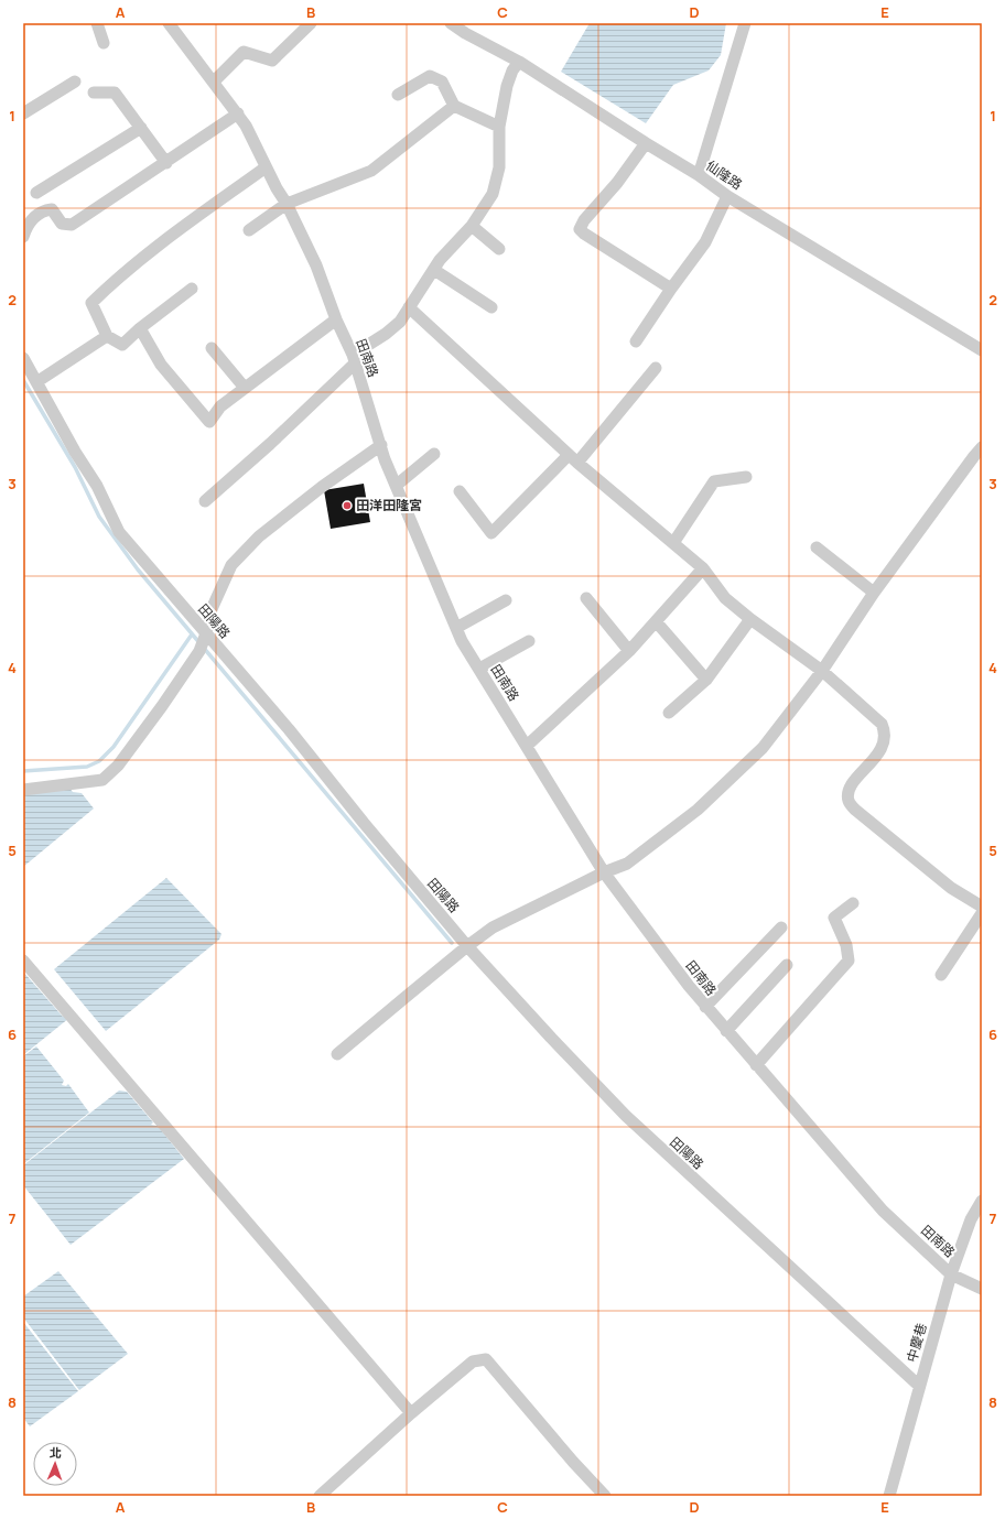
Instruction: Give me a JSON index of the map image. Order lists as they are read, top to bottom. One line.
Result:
{"streets":{"street":["仙隆路","田南路","田陽路","中慶巷"]},"crossings":[["田南路","中慶巷"],["田陽路","中慶巷"]],"places":["田洋田隆宮"],"north":"top","grid":{"columns":["A","B","C","D","E"],"rows":["1","2","3","4","5","6","7","8"]}}
